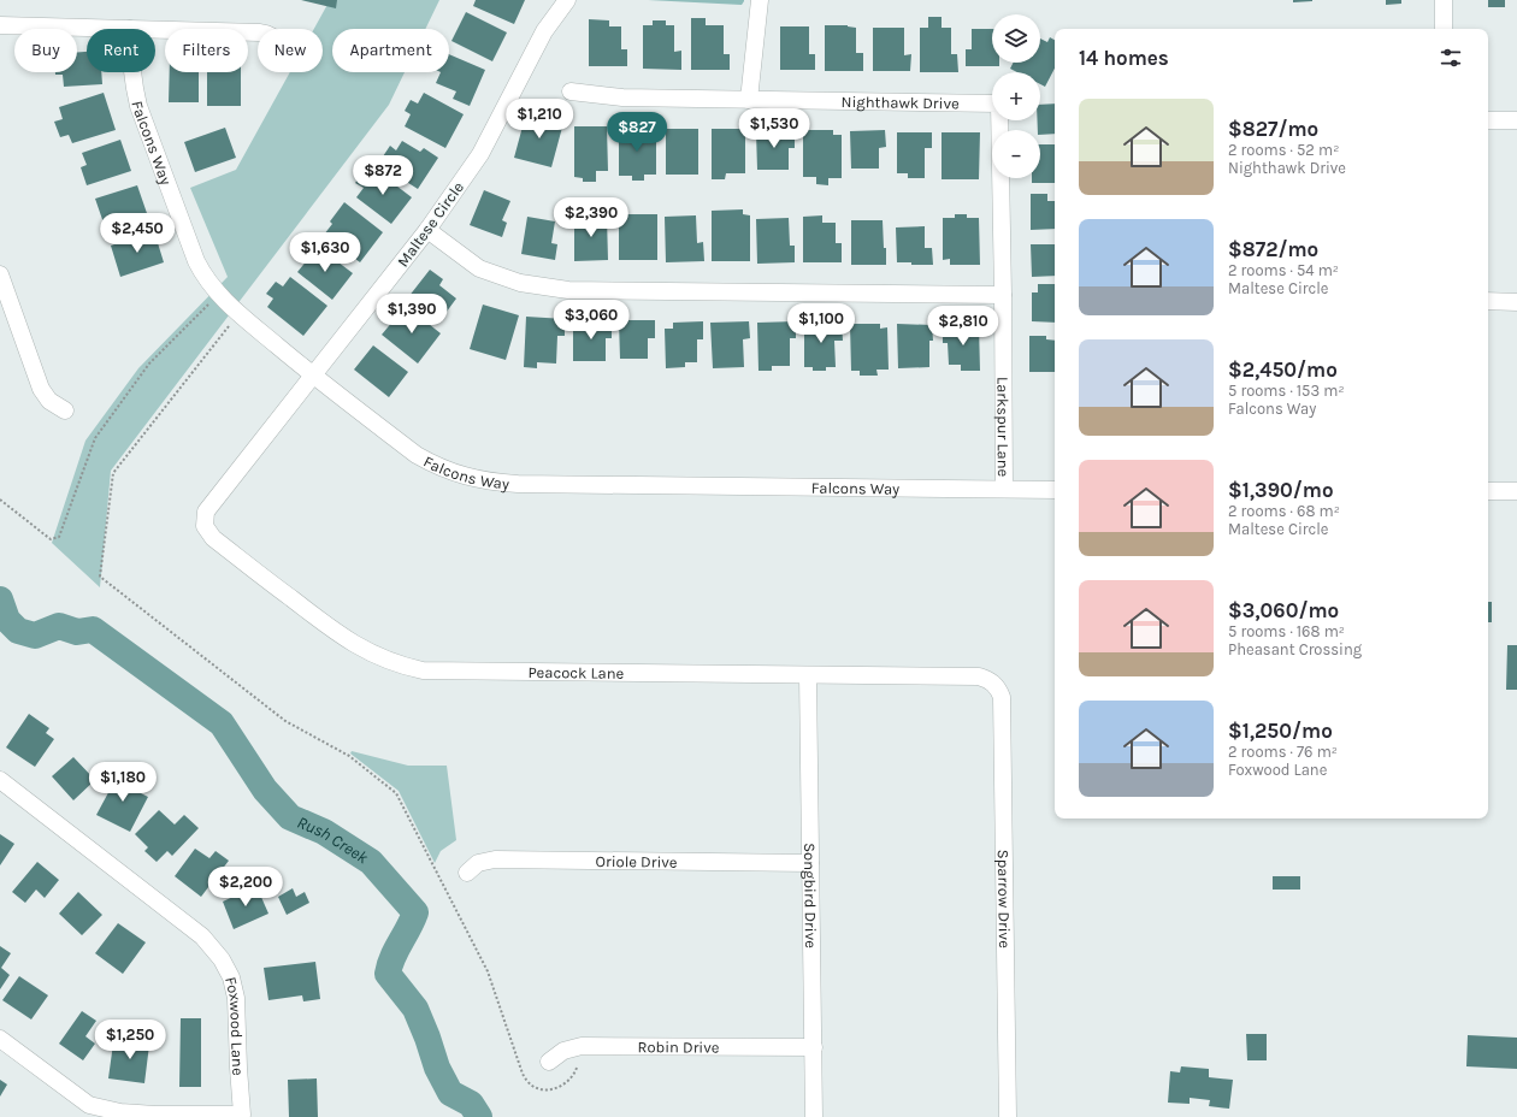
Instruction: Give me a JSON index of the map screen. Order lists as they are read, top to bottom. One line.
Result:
{"streets":{"street":["Nighthawk Drive","Falcons Way","Maltese Circle","Larkspur Lane","Peacock Lane","Oriole Drive","Songbird Drive","Sparrow Drive","Foxwood Lane","Robin Drive"]},"crossings":[["Falcons Way","Maltese Circle"],["Falcons Way","Larkspur Lane"],["Maltese Circle","Peacock Lane"],["Peacock Lane","Songbird Drive"],["Peacock Lane","Sparrow Drive"],["Oriole Drive","Songbird Drive"],["Songbird Drive","Robin Drive"]],"water":["Rush Creek"],"page":{"map_buttons":["+","−"],"chip":["Buy","Rent","Filters","New","Apartment"],"heading":"14 homes","list":[{"name":"$827/mo","note":"2 rooms · 52 m² · Nighthawk Drive"},{"name":"$872/mo","note":"2 rooms · 54 m² · Maltese Circle"},{"name":"$2,450/mo","note":"5 rooms · 153 m² · Falcons Way"},{"name":"$1,390/mo","note":"2 rooms · 68 m² · Maltese Circle"},{"name":"$3,060/mo","note":"5 rooms · 168 m² · Pheasant Crossing"},{"name":"$1,250/mo","note":"2 rooms · 76 m² · Foxwood Lane"}],"price":["$1,210","$1,530","$827","$872","$2,390","$2,450","$1,630","$1,390","$3,060","$1,100","$2,810","$1,180","$2,200","$1,250"]}}
